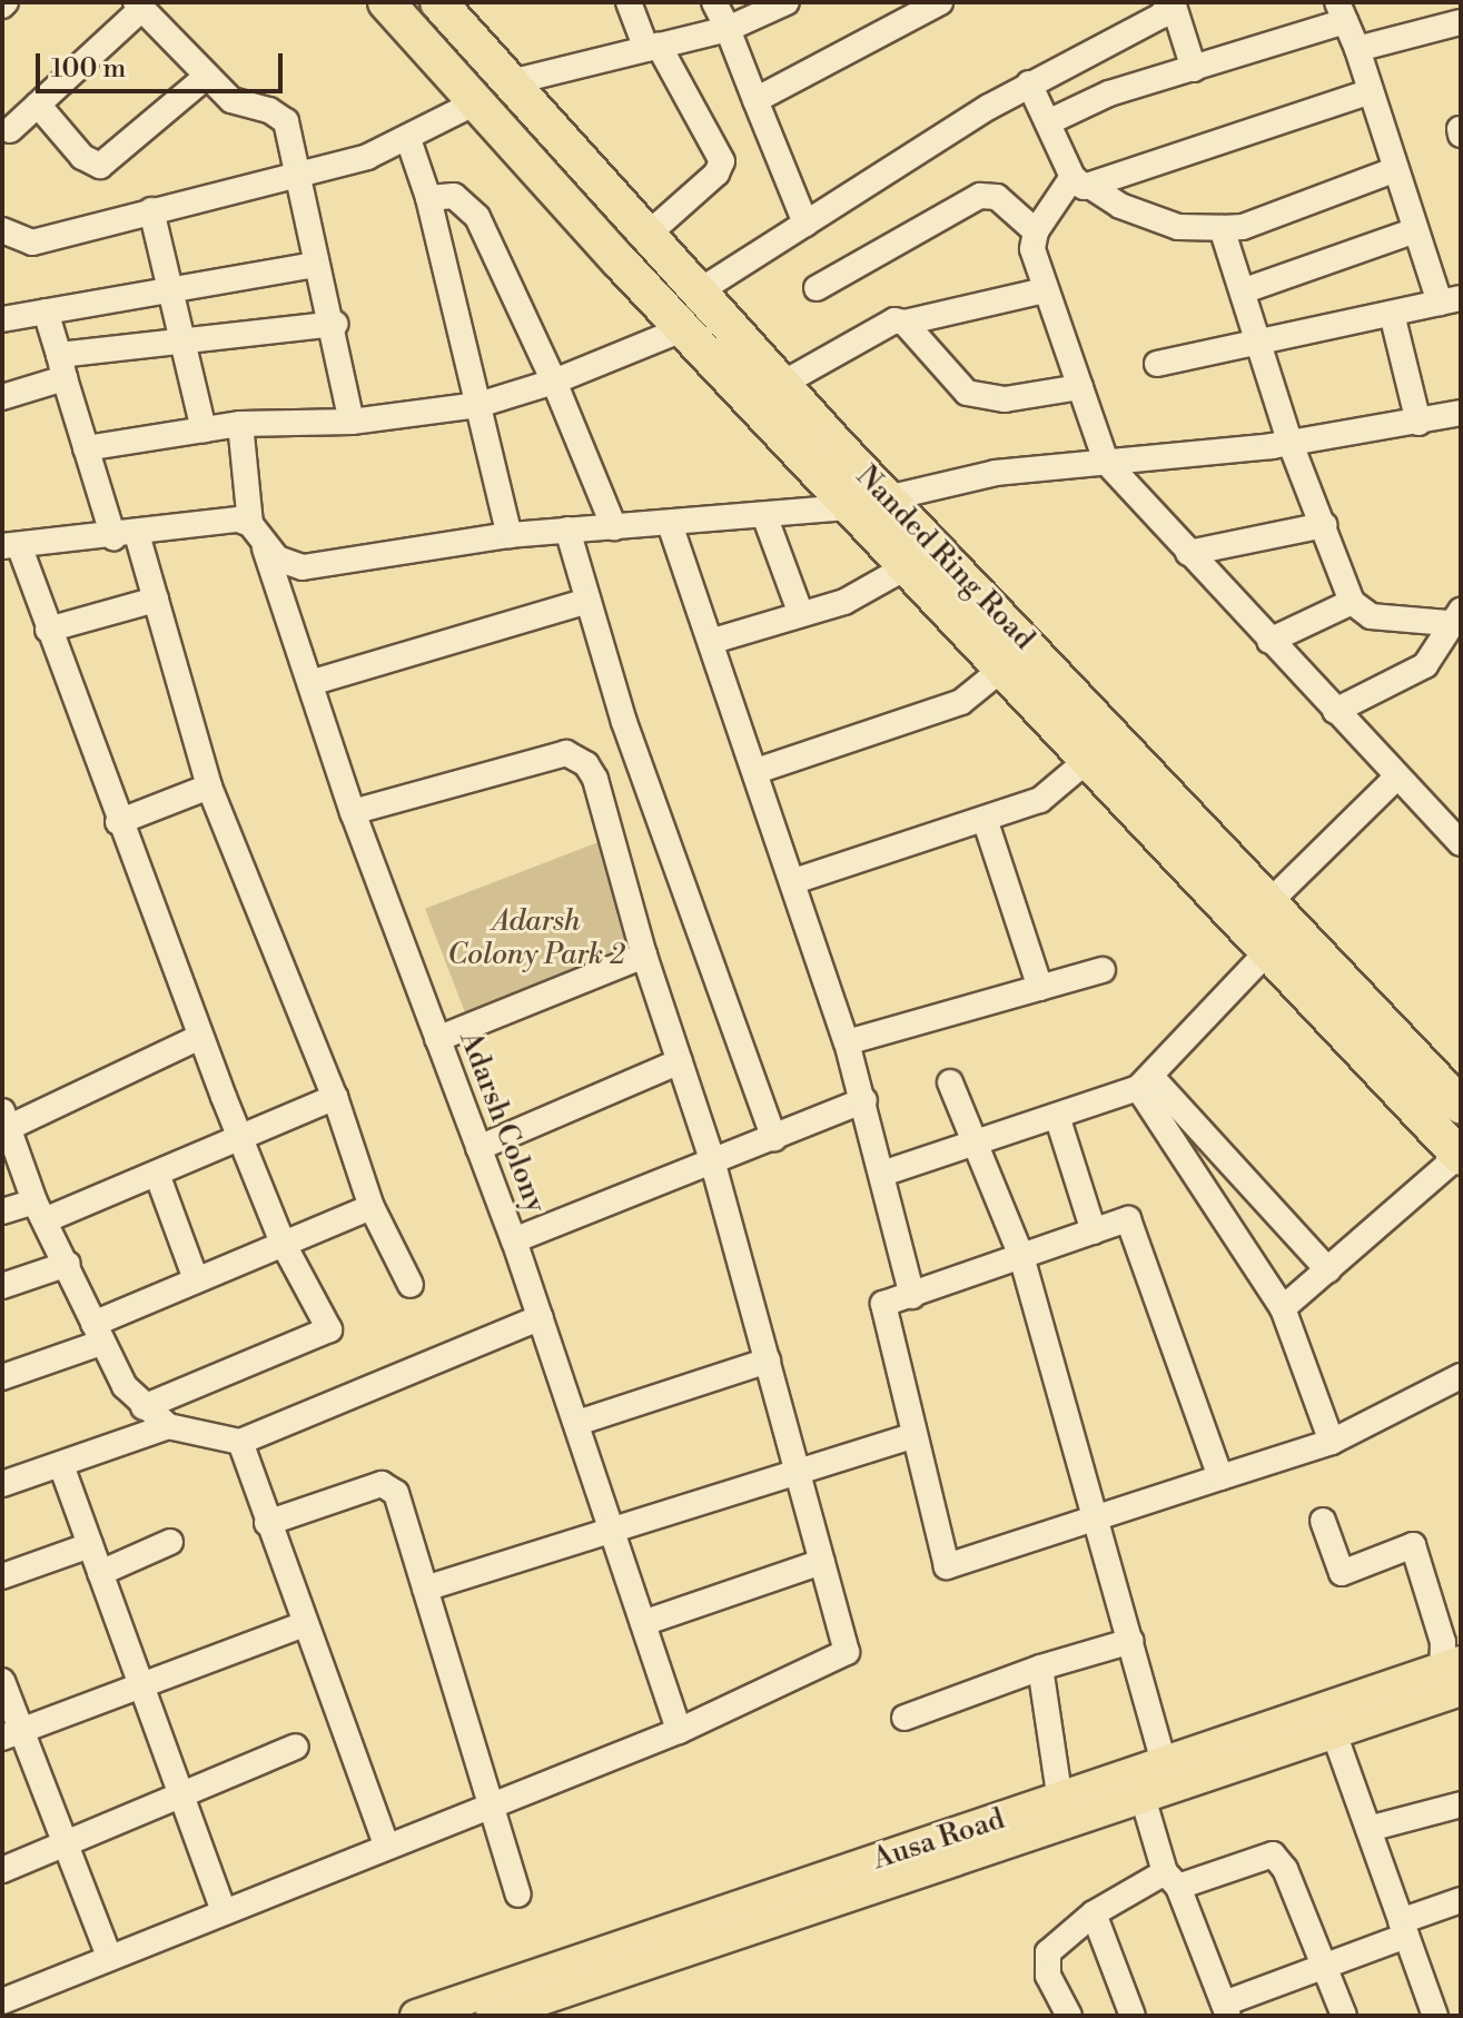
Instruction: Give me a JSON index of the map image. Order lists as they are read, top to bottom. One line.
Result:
{"streets":{"highway":["Nanded Ring Road"],"main road":["Ausa Road"],"street":["Adarsh Colony"]},"parks":["Adarsh Colony Park 2"],"scale_bar":"100 m"}
